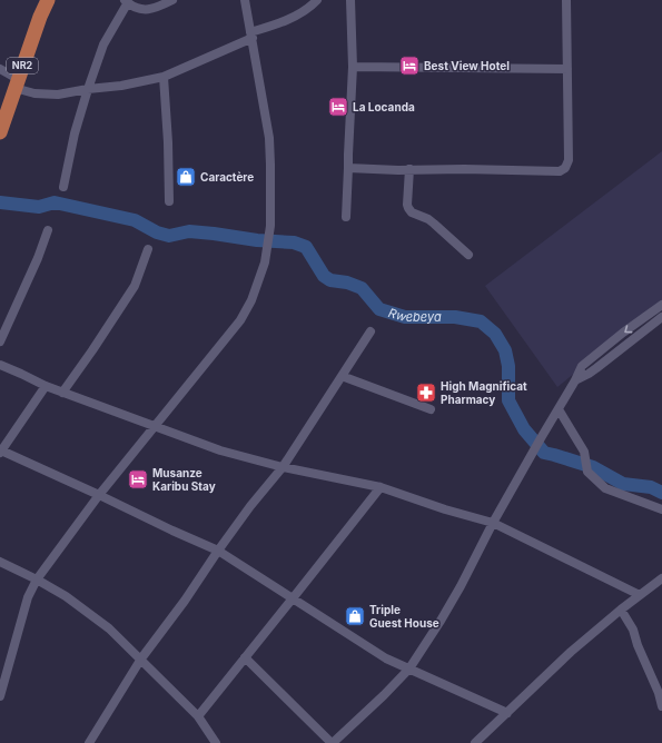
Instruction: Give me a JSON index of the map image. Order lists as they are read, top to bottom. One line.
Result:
{"streets":{"highway":["NR2"]},"water":["Rwebeya"],"places":{"hotel":["Best View Hotel","La Locanda","Musanze Karibu Stay"],"shop":["Caractère","Triple Guest House"],"pharmacy":["High Magnificat Pharmacy"]}}
